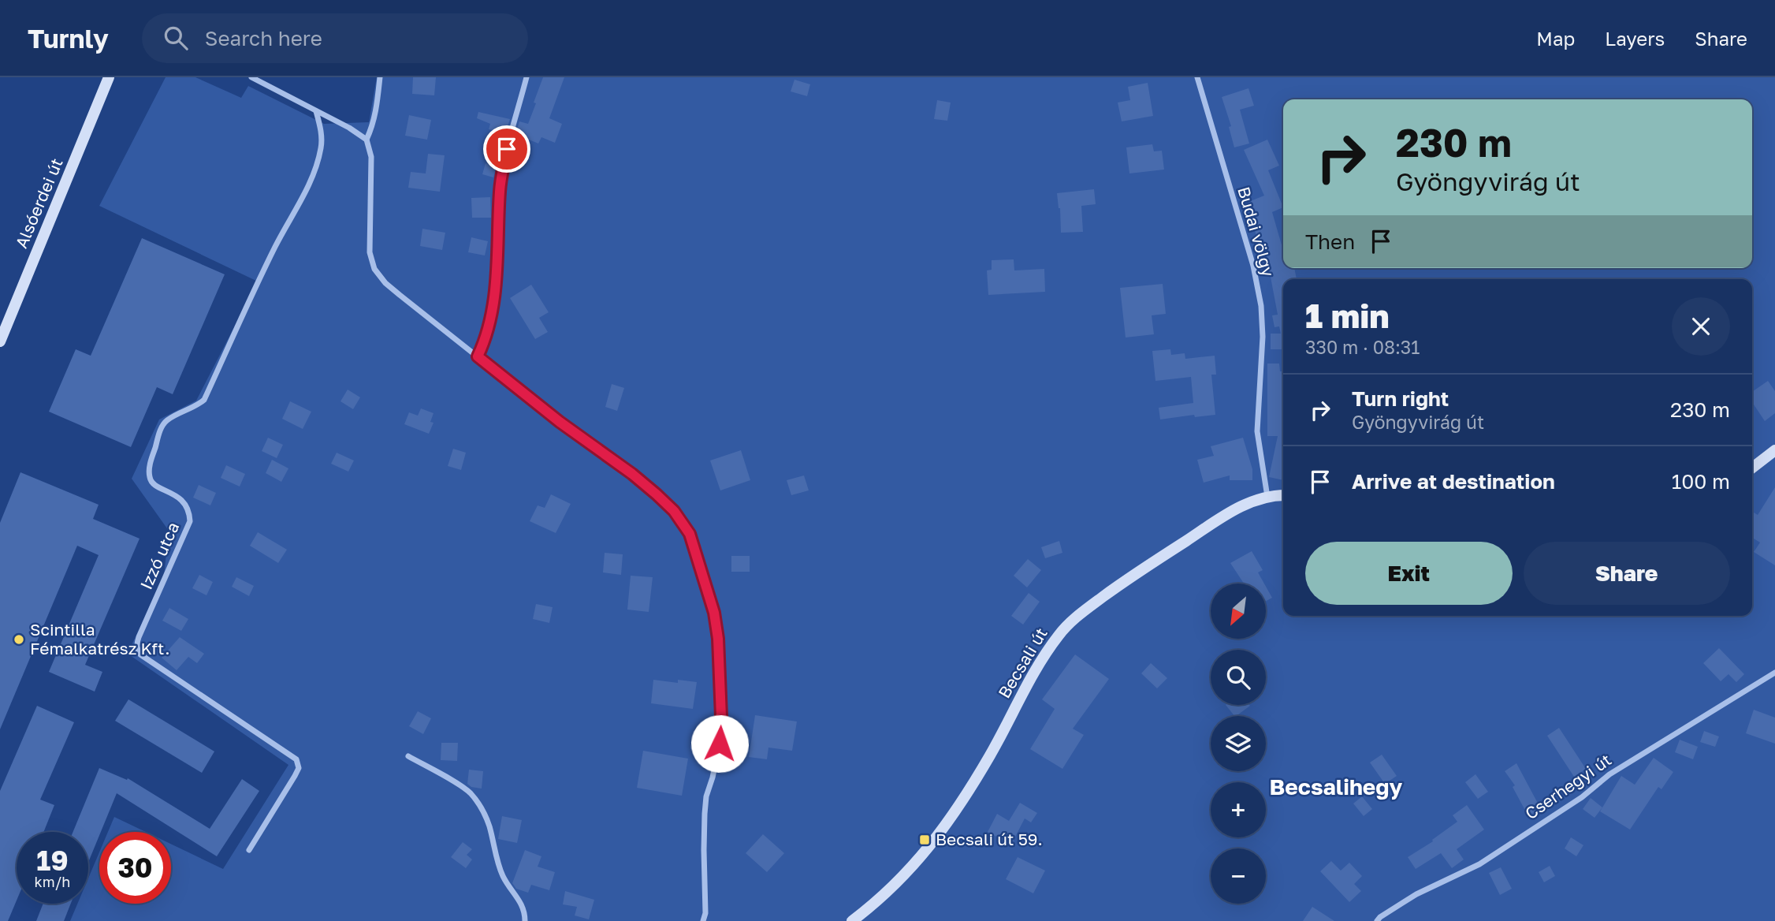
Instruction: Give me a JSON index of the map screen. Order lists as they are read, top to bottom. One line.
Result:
{"streets":{"main road":["Alsóerdei út","Becsali út"],"street":["Budai völgy","Izzó utca","Cserhegyi út"]},"crossings":[["Budai völgy","Becsali út"]],"districts":["Becsalihegy"],"places":{"other":["Scintilla Fémalkatrész Kft."],"transit":["Becsali út 59."]},"north":"bottom left","page":{"header":"Turnly","search":"Search here","nav":["Map","Layers","Share"],"turn":["230 m","Gyöngyvirág út"],"then":"Then","heading":["1 min","330 m · 08:31"],"list":[{"name":"Turn right","note":"Gyöngyvirág út","value":"230 m"},{"name":"Arrive at destination","value":"100 m"}],"buttons":["Exit","Share"],"map_buttons":["+","−"],"speed":"19 km/h","limit":"30"}}
